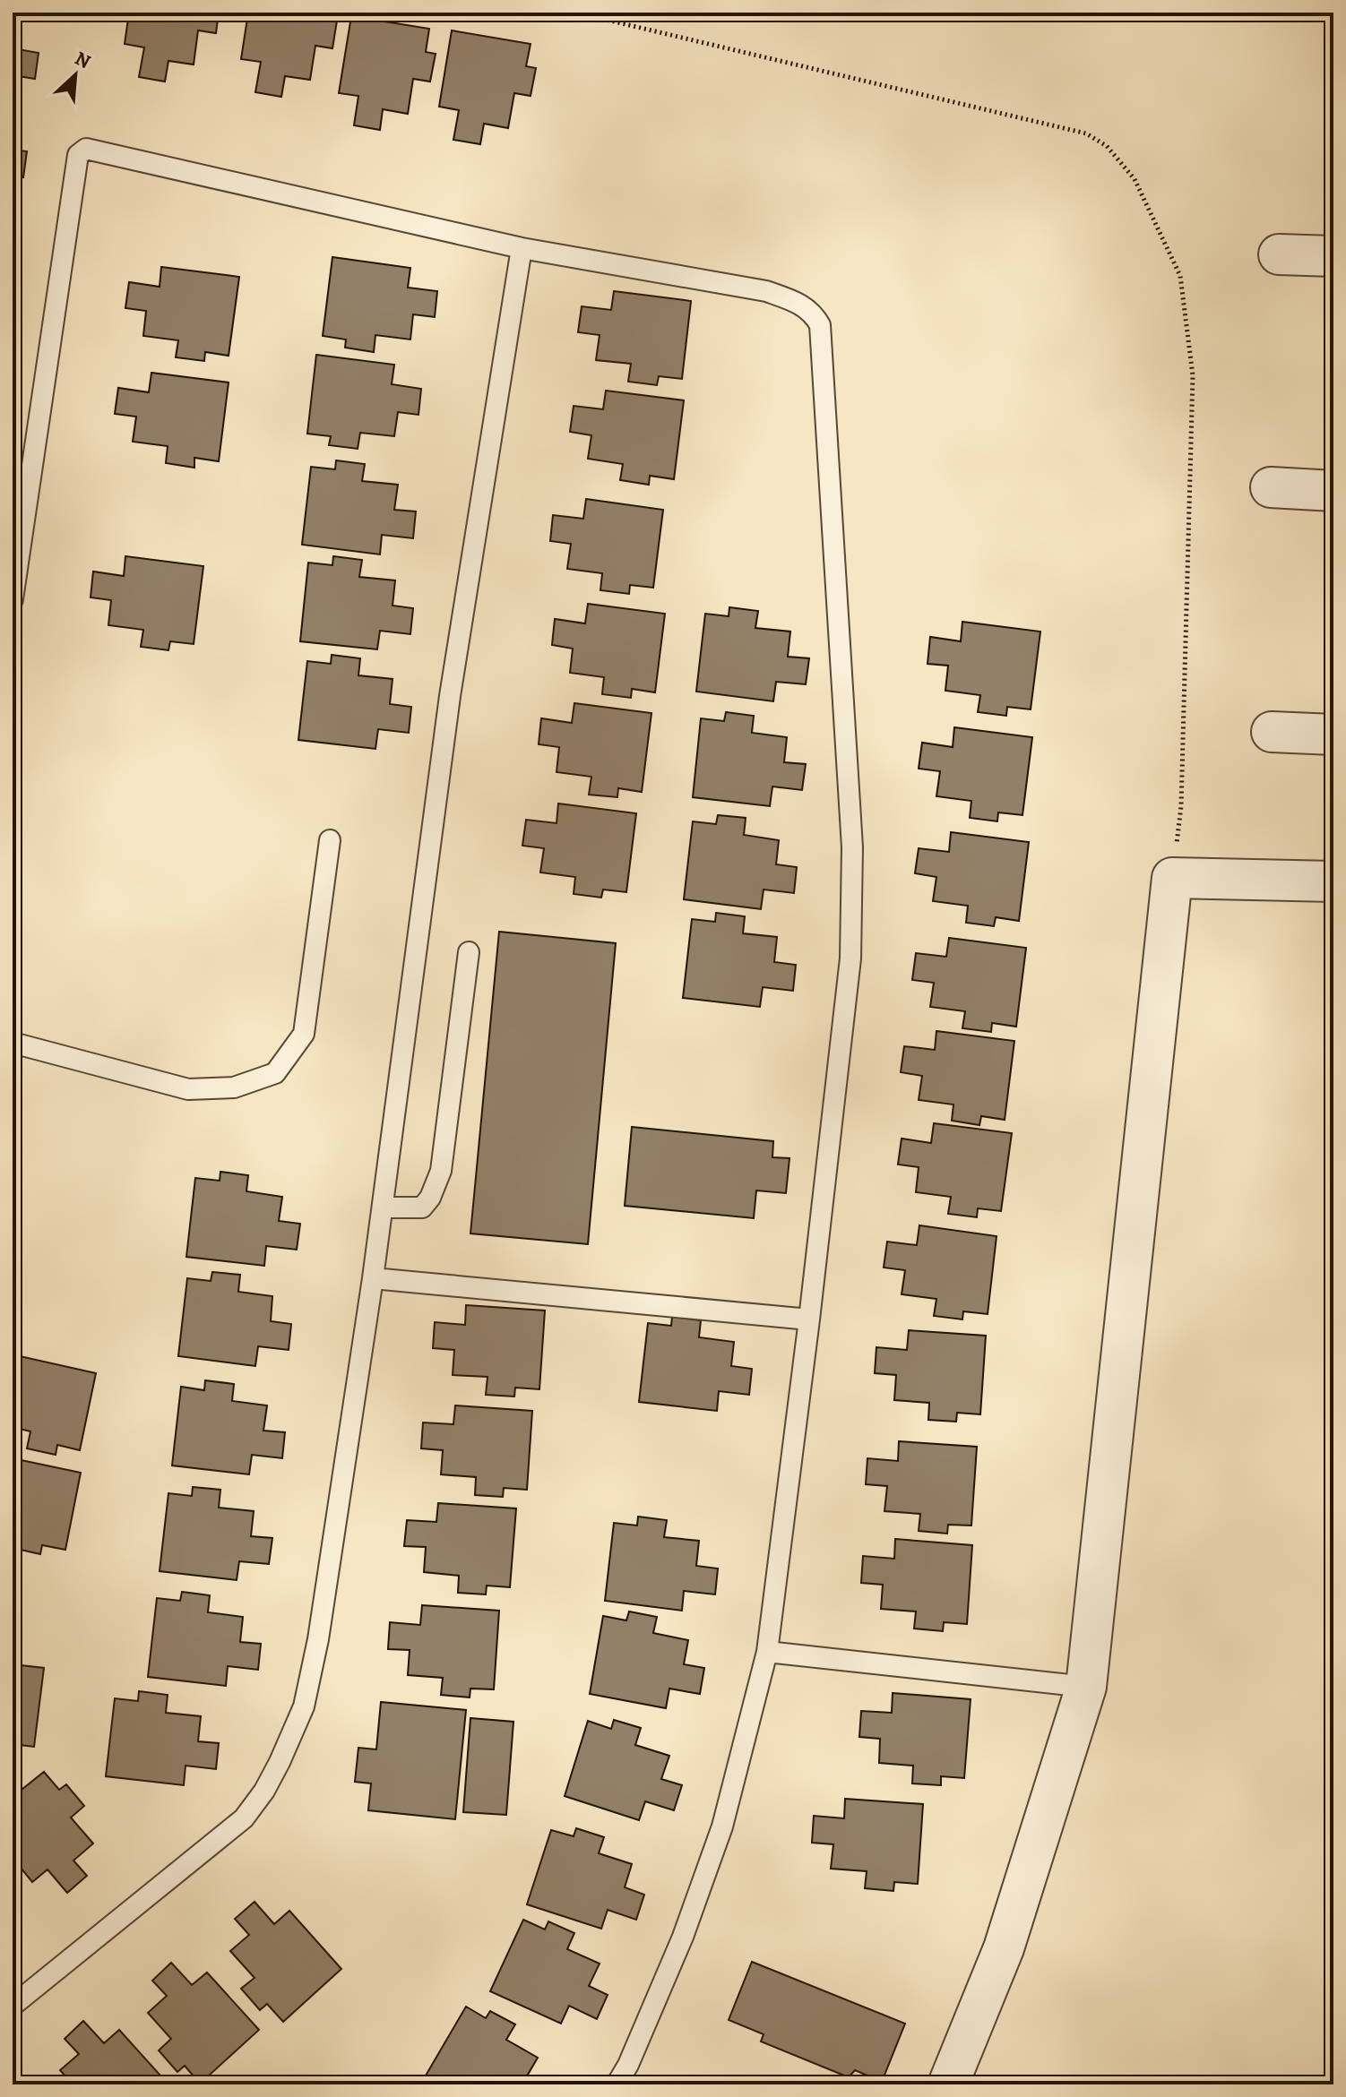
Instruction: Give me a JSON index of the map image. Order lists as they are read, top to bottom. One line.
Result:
{"north":"top right"}
